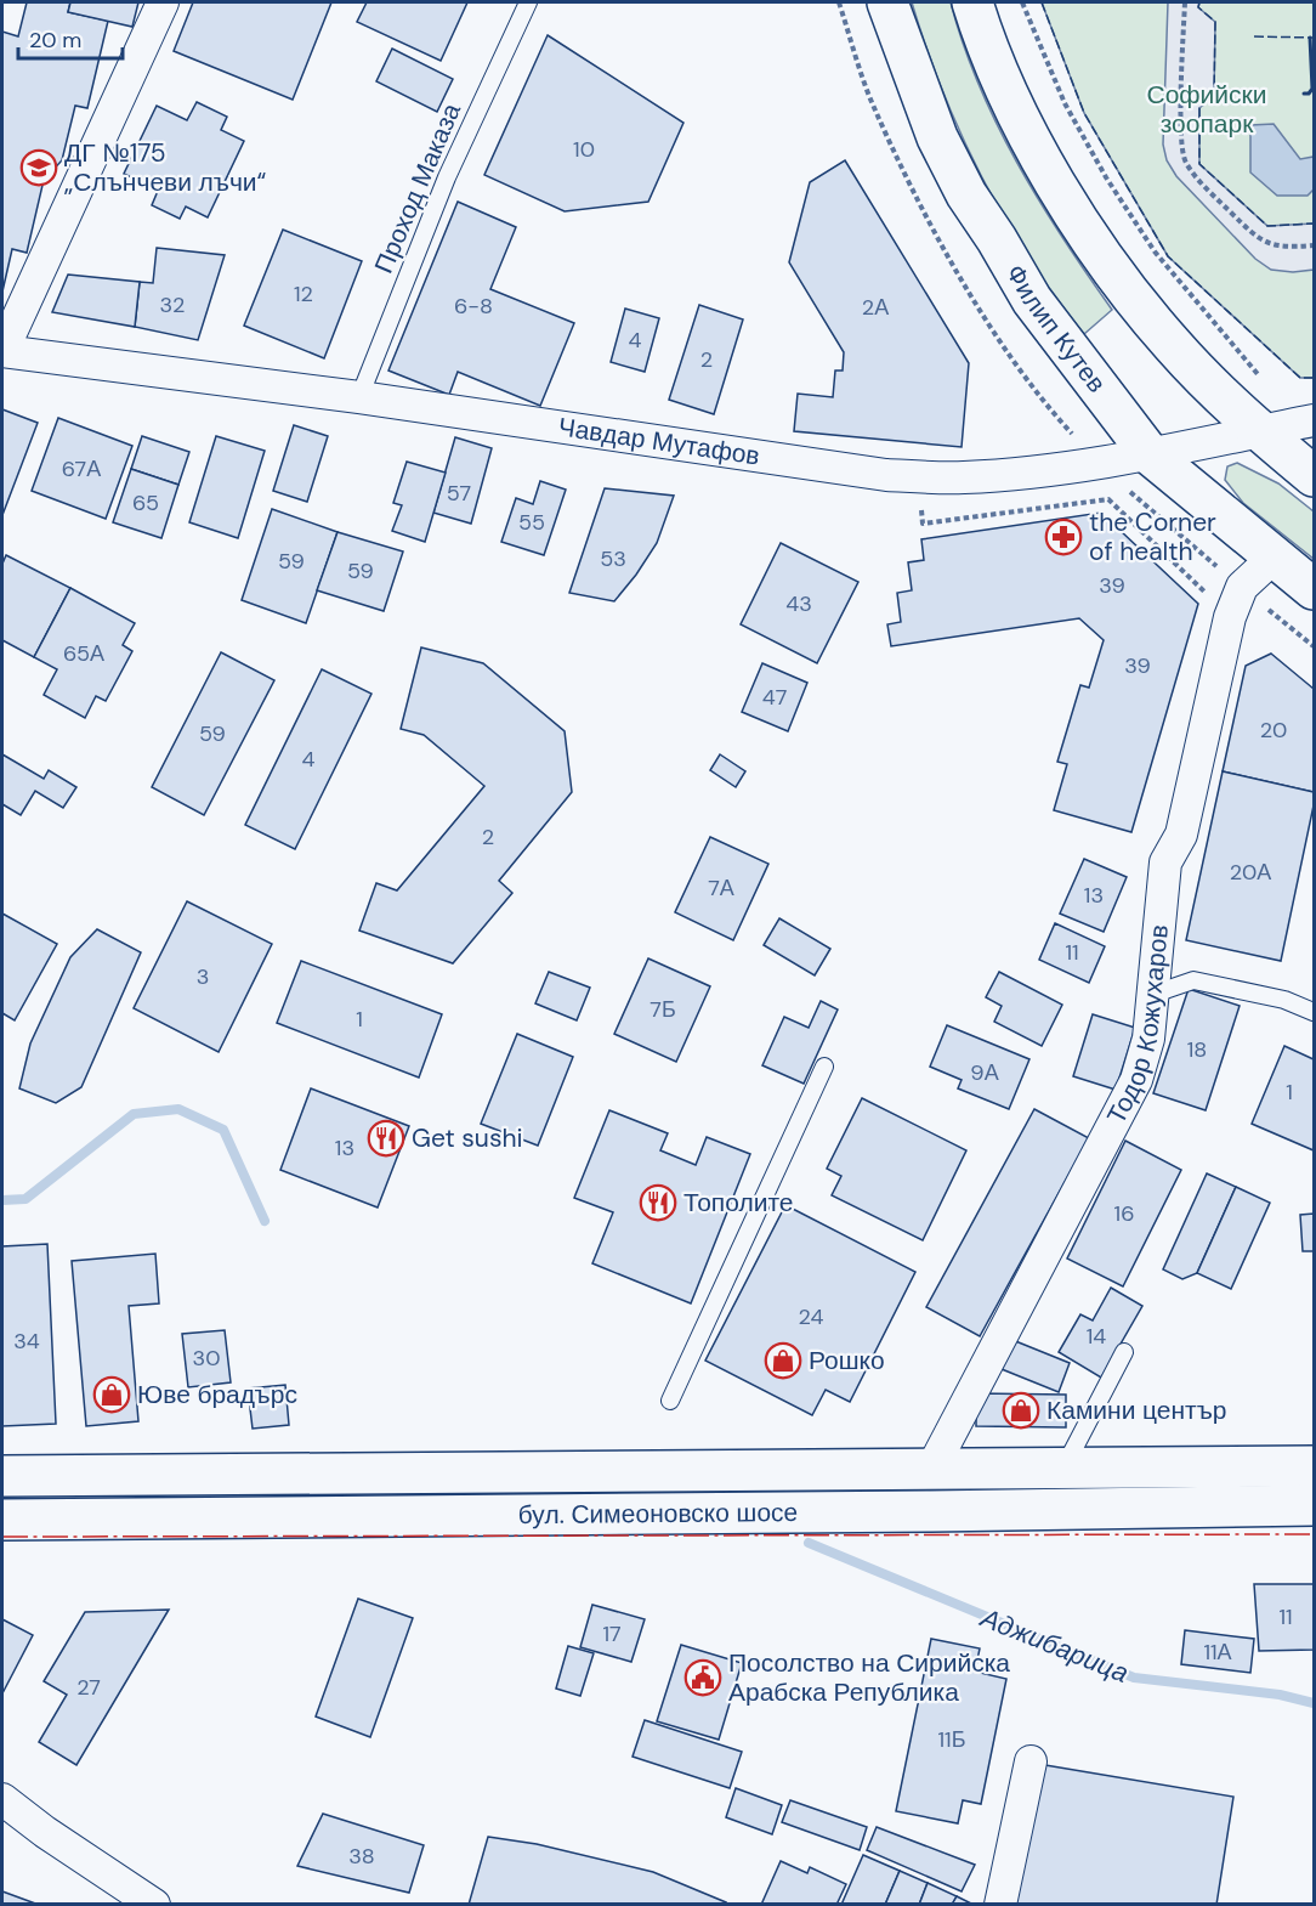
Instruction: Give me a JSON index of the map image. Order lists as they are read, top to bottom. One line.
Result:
{"streets":{"main road":["Филип Кутев","бул. Симеоновско шосе"],"street":["Чавдар Мутафов","Тодор Кожухаров"],"lane":["Проход Маказа"]},"crossings":[["Проход Маказа","Чавдар Мутафов"],["Филип Кутев","Чавдар Мутафов"],["Филип Кутев","Тодор Кожухаров"],["Тодор Кожухаров","бул. Симеоновско шосе"]],"water":["Аджибарица"],"parks":["Софийски зоопарк"],"places":{"school or university":["ДГ №175 „Слънчеви лъчи“"],"pharmacy":["the Corner of health"],"restaurant":["Get sushi","Тополите"],"shop":["Рошко","Юве брадърс","Камини център"],"public building":["Посолство на Сирийска Арабска Република"]},"house_numbers":["10","12","32","6-8","2А","4","2","67А","57","65","55","53","59","59","39","43","65А","39","47","20","59","4","2","20А","7А","13","11","3","7Б","1","18","9А","1","13","16","24","14","34","30","11","17","11А","27","11Б","38"],"scale_bar":"20 m"}
